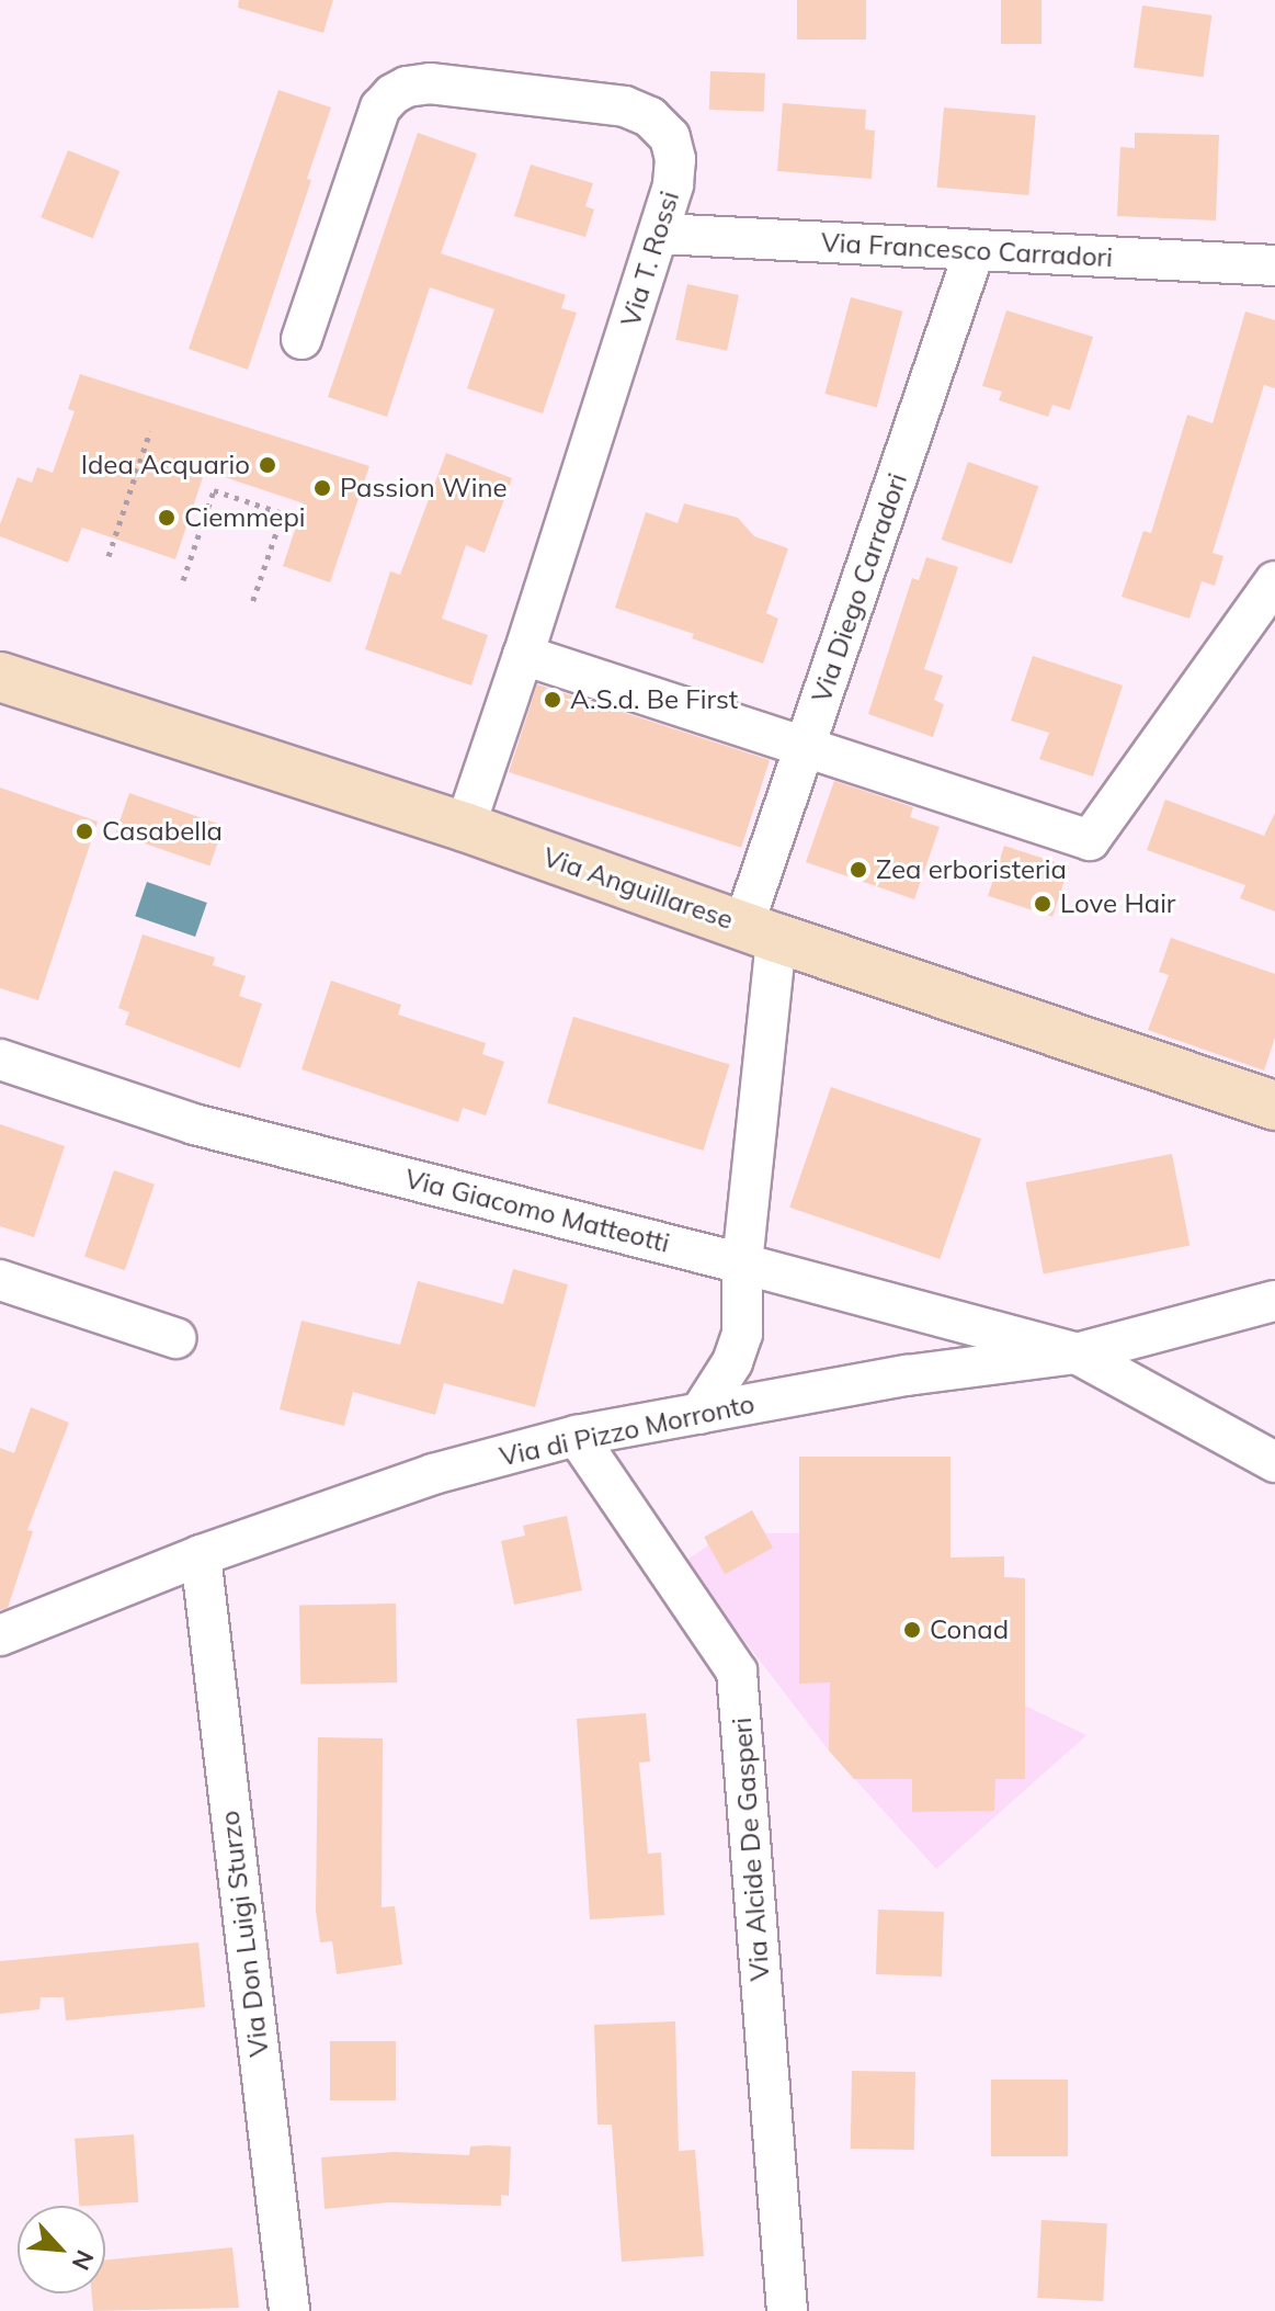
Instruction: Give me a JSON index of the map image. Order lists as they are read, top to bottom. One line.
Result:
{"streets":{"main road":["Via Anguillarese"],"street":["Via Francesco Carradori","Via T. Rossi","Via Diego Carradori","Via Giacomo Matteotti","Via di Pizzo Morronto","Via Alcide De Gasperi","Via Don Luigi Sturzo"]},"crossings":[["Via Francesco Carradori","Via T. Rossi"],["Via Francesco Carradori","Via Diego Carradori"],["Via T. Rossi","Via Anguillarese"],["Via Diego Carradori","Via Anguillarese"],["Via Diego Carradori","Via Giacomo Matteotti"],["Via Diego Carradori","Via di Pizzo Morronto"],["Via Giacomo Matteotti","Via di Pizzo Morronto"],["Via di Pizzo Morronto","Via Alcide De Gasperi"],["Via di Pizzo Morronto","Via Don Luigi Sturzo"]],"places":["Idea Acquario","Passion Wine","Ciemmepi","A.S.d. Be First","Casabella","Zea erboristeria","Love Hair","Conad"],"north":"bottom right"}
